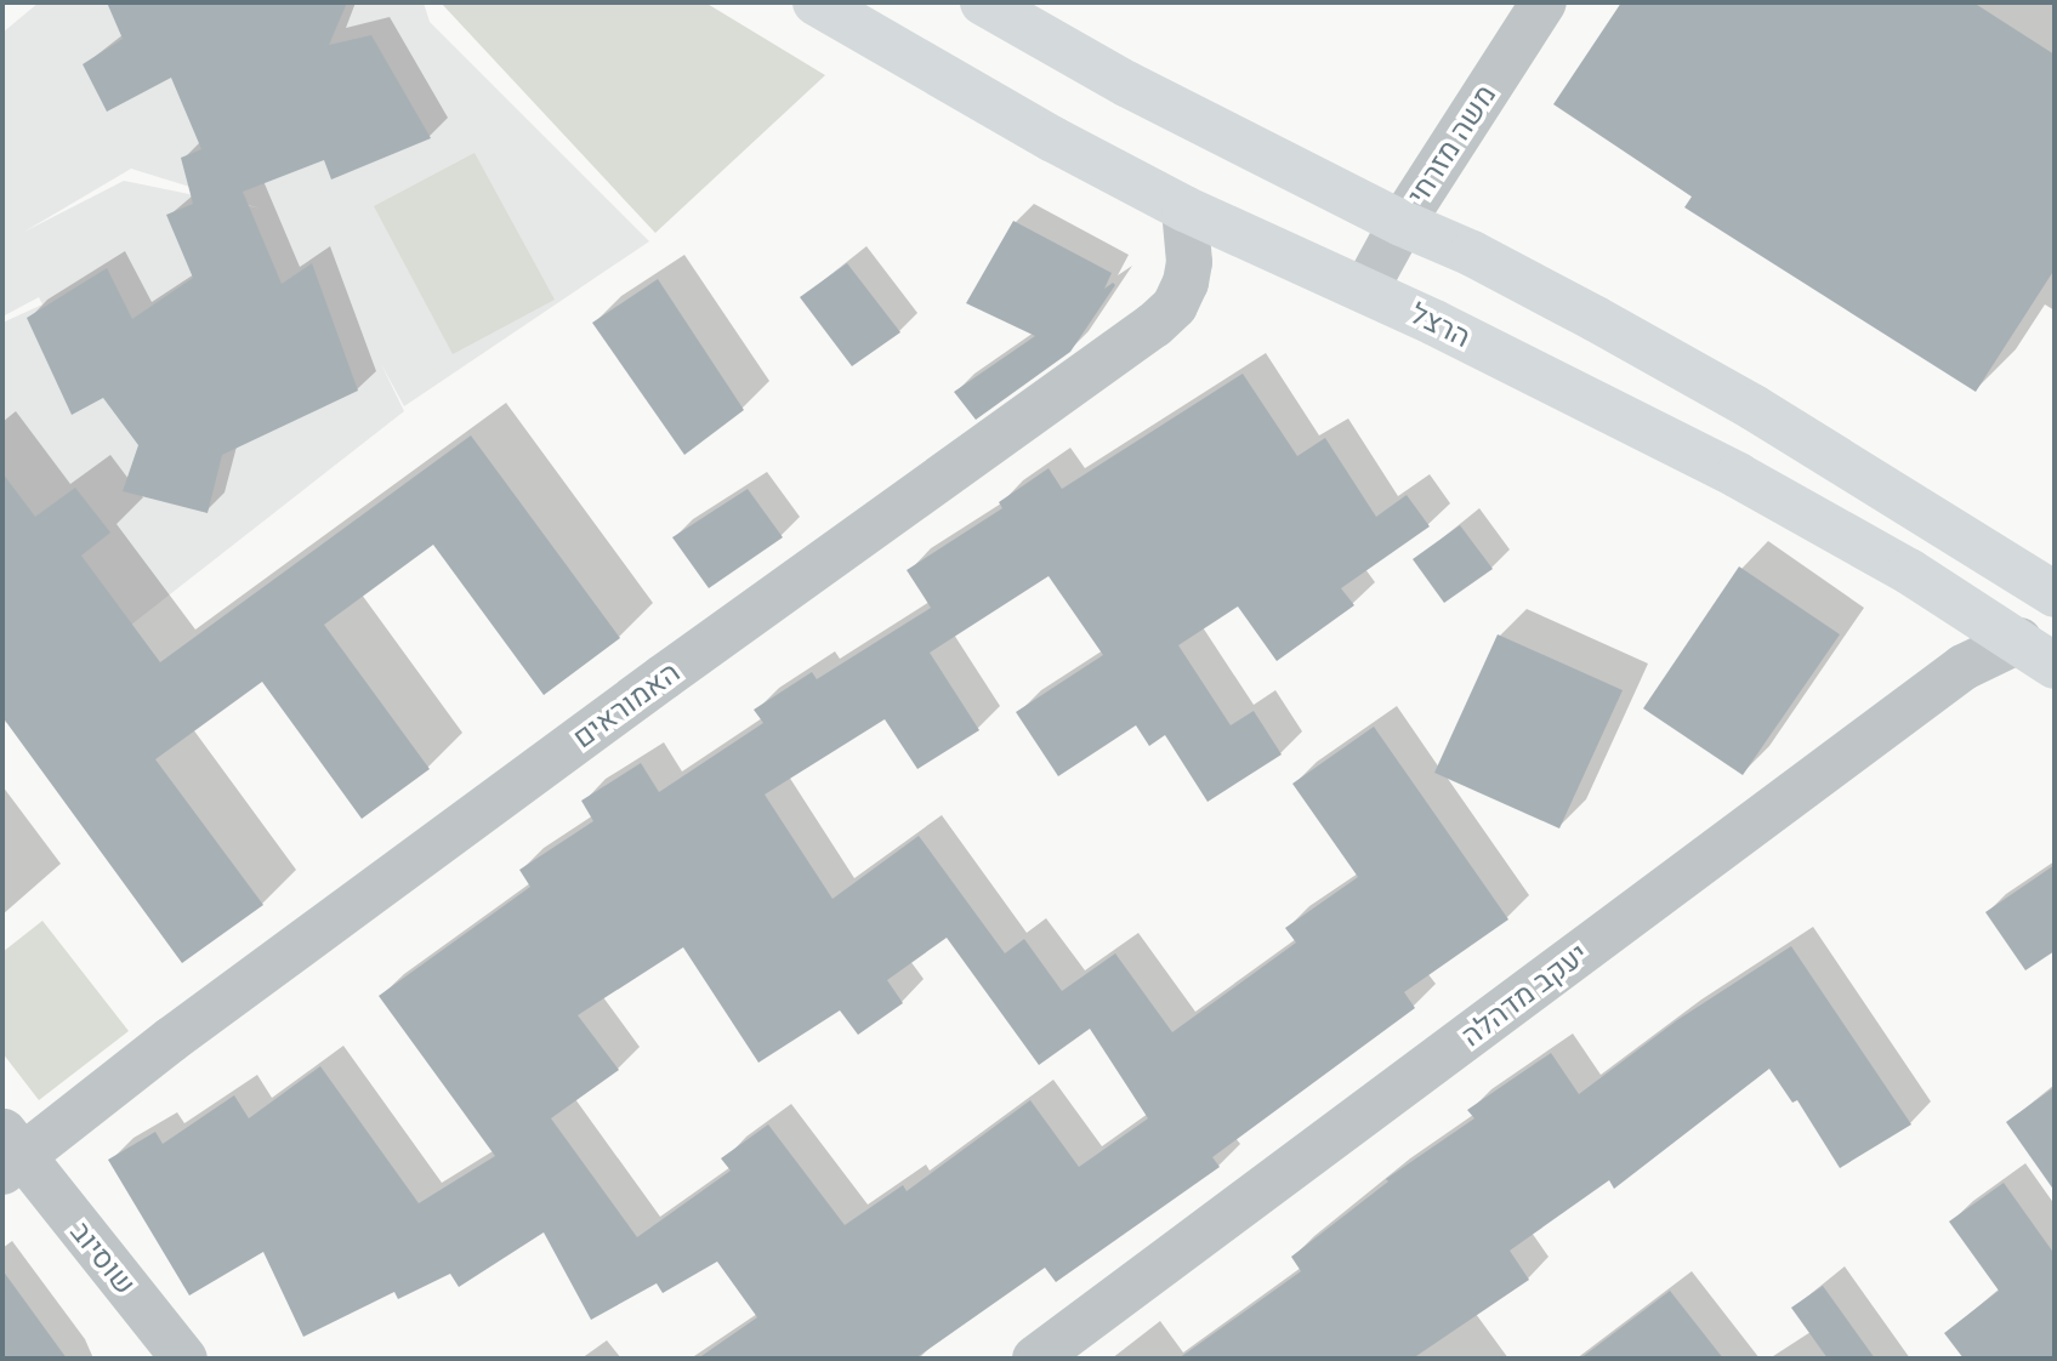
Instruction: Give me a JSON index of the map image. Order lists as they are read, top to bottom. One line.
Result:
{"streets":{"main road":["הרצל"],"street":["משה מזרחי","האמוראים","יעקב מדהלה","שוסיוב"]},"crossings":[["משה מזרחי","הרצל"],["הרצל","האמוראים"],["הרצל","יעקב מדהלה"],["האמוראים","שוסיוב"]]}
